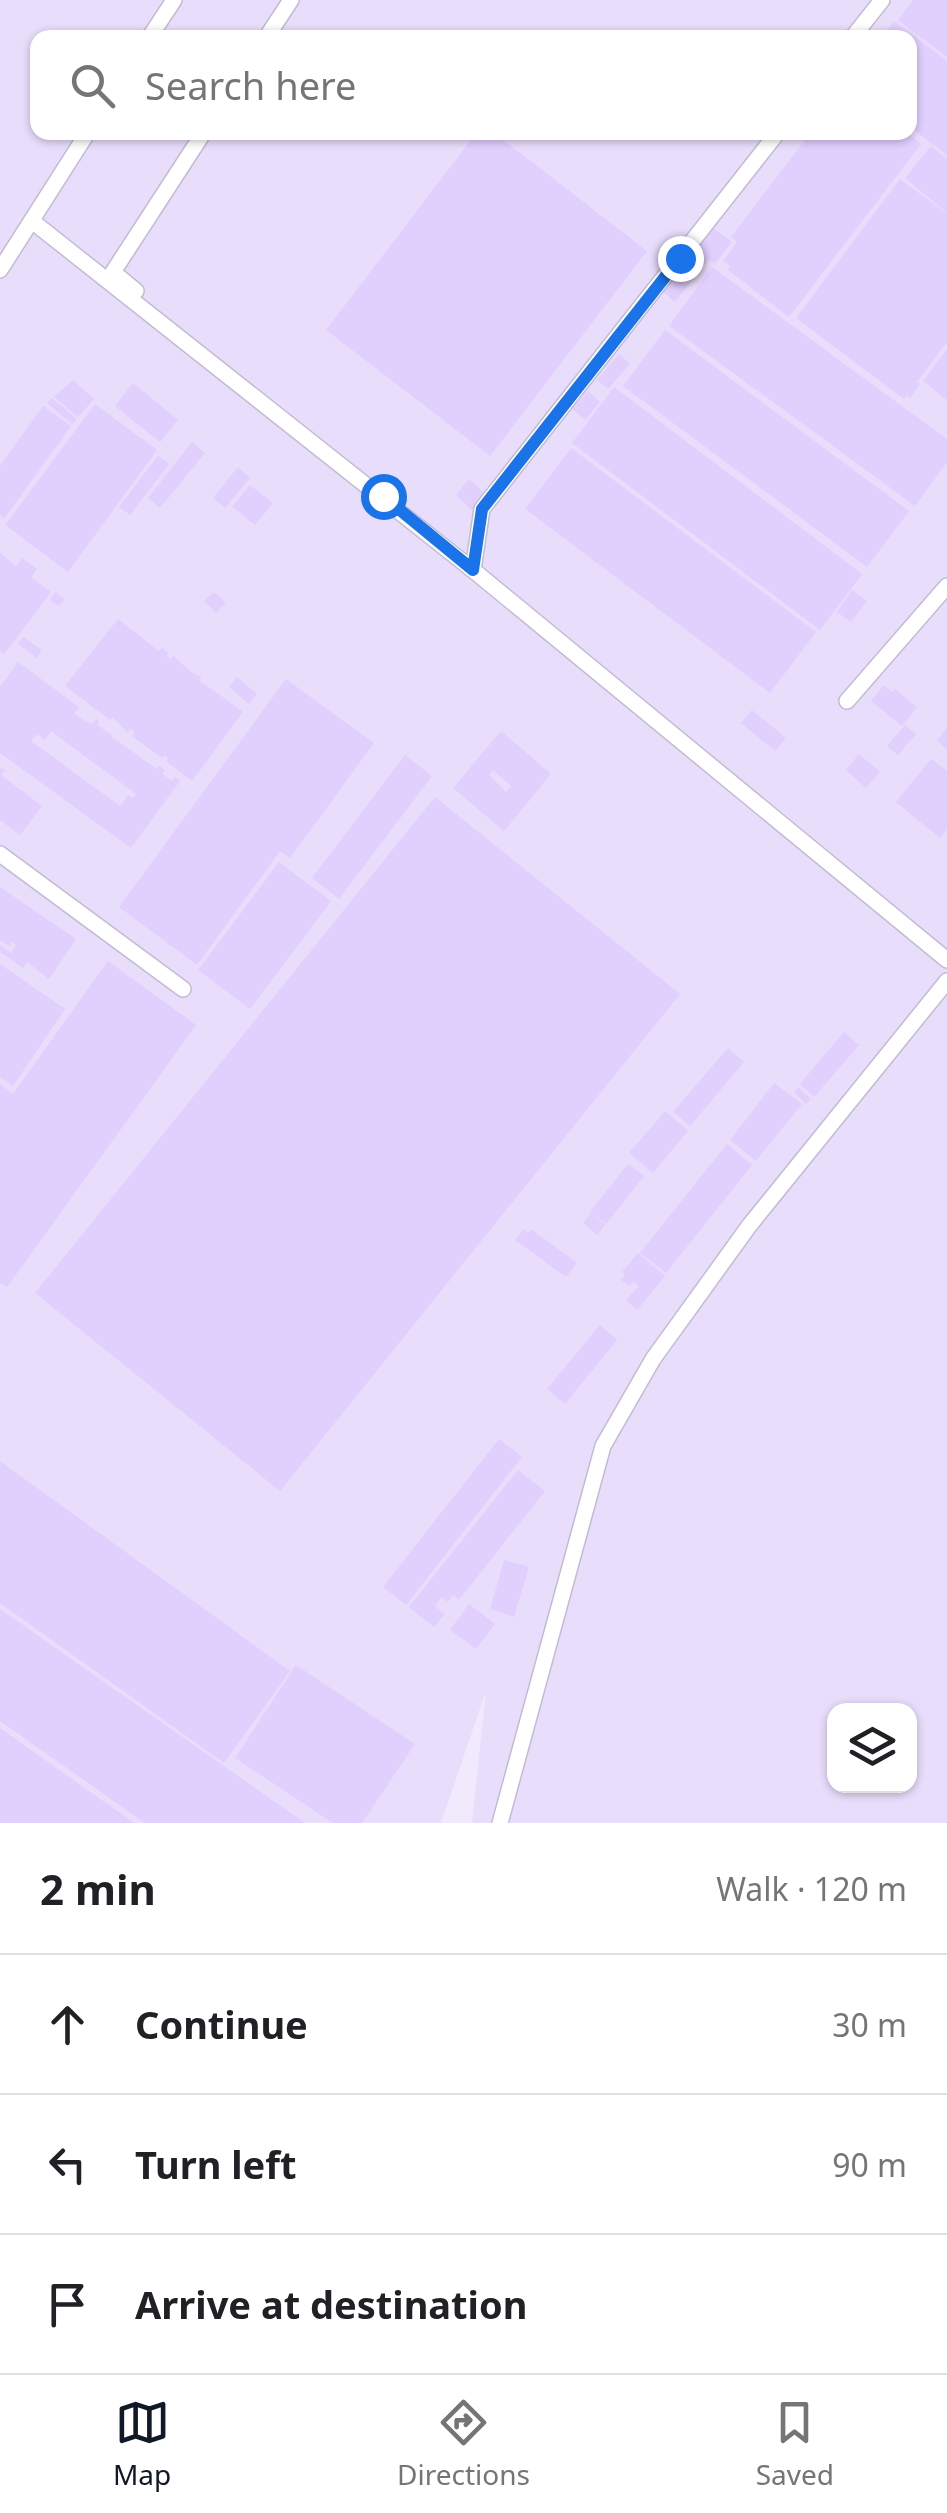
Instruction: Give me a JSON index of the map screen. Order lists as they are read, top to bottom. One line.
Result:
{"page":{"search":"Search here","heading":["2 min","Walk · 120 m"],"list":[["Continue","30 m"],["Turn left","90 m"],"Arrive at destination"],"nav":["Map","Directions","Saved"]}}
